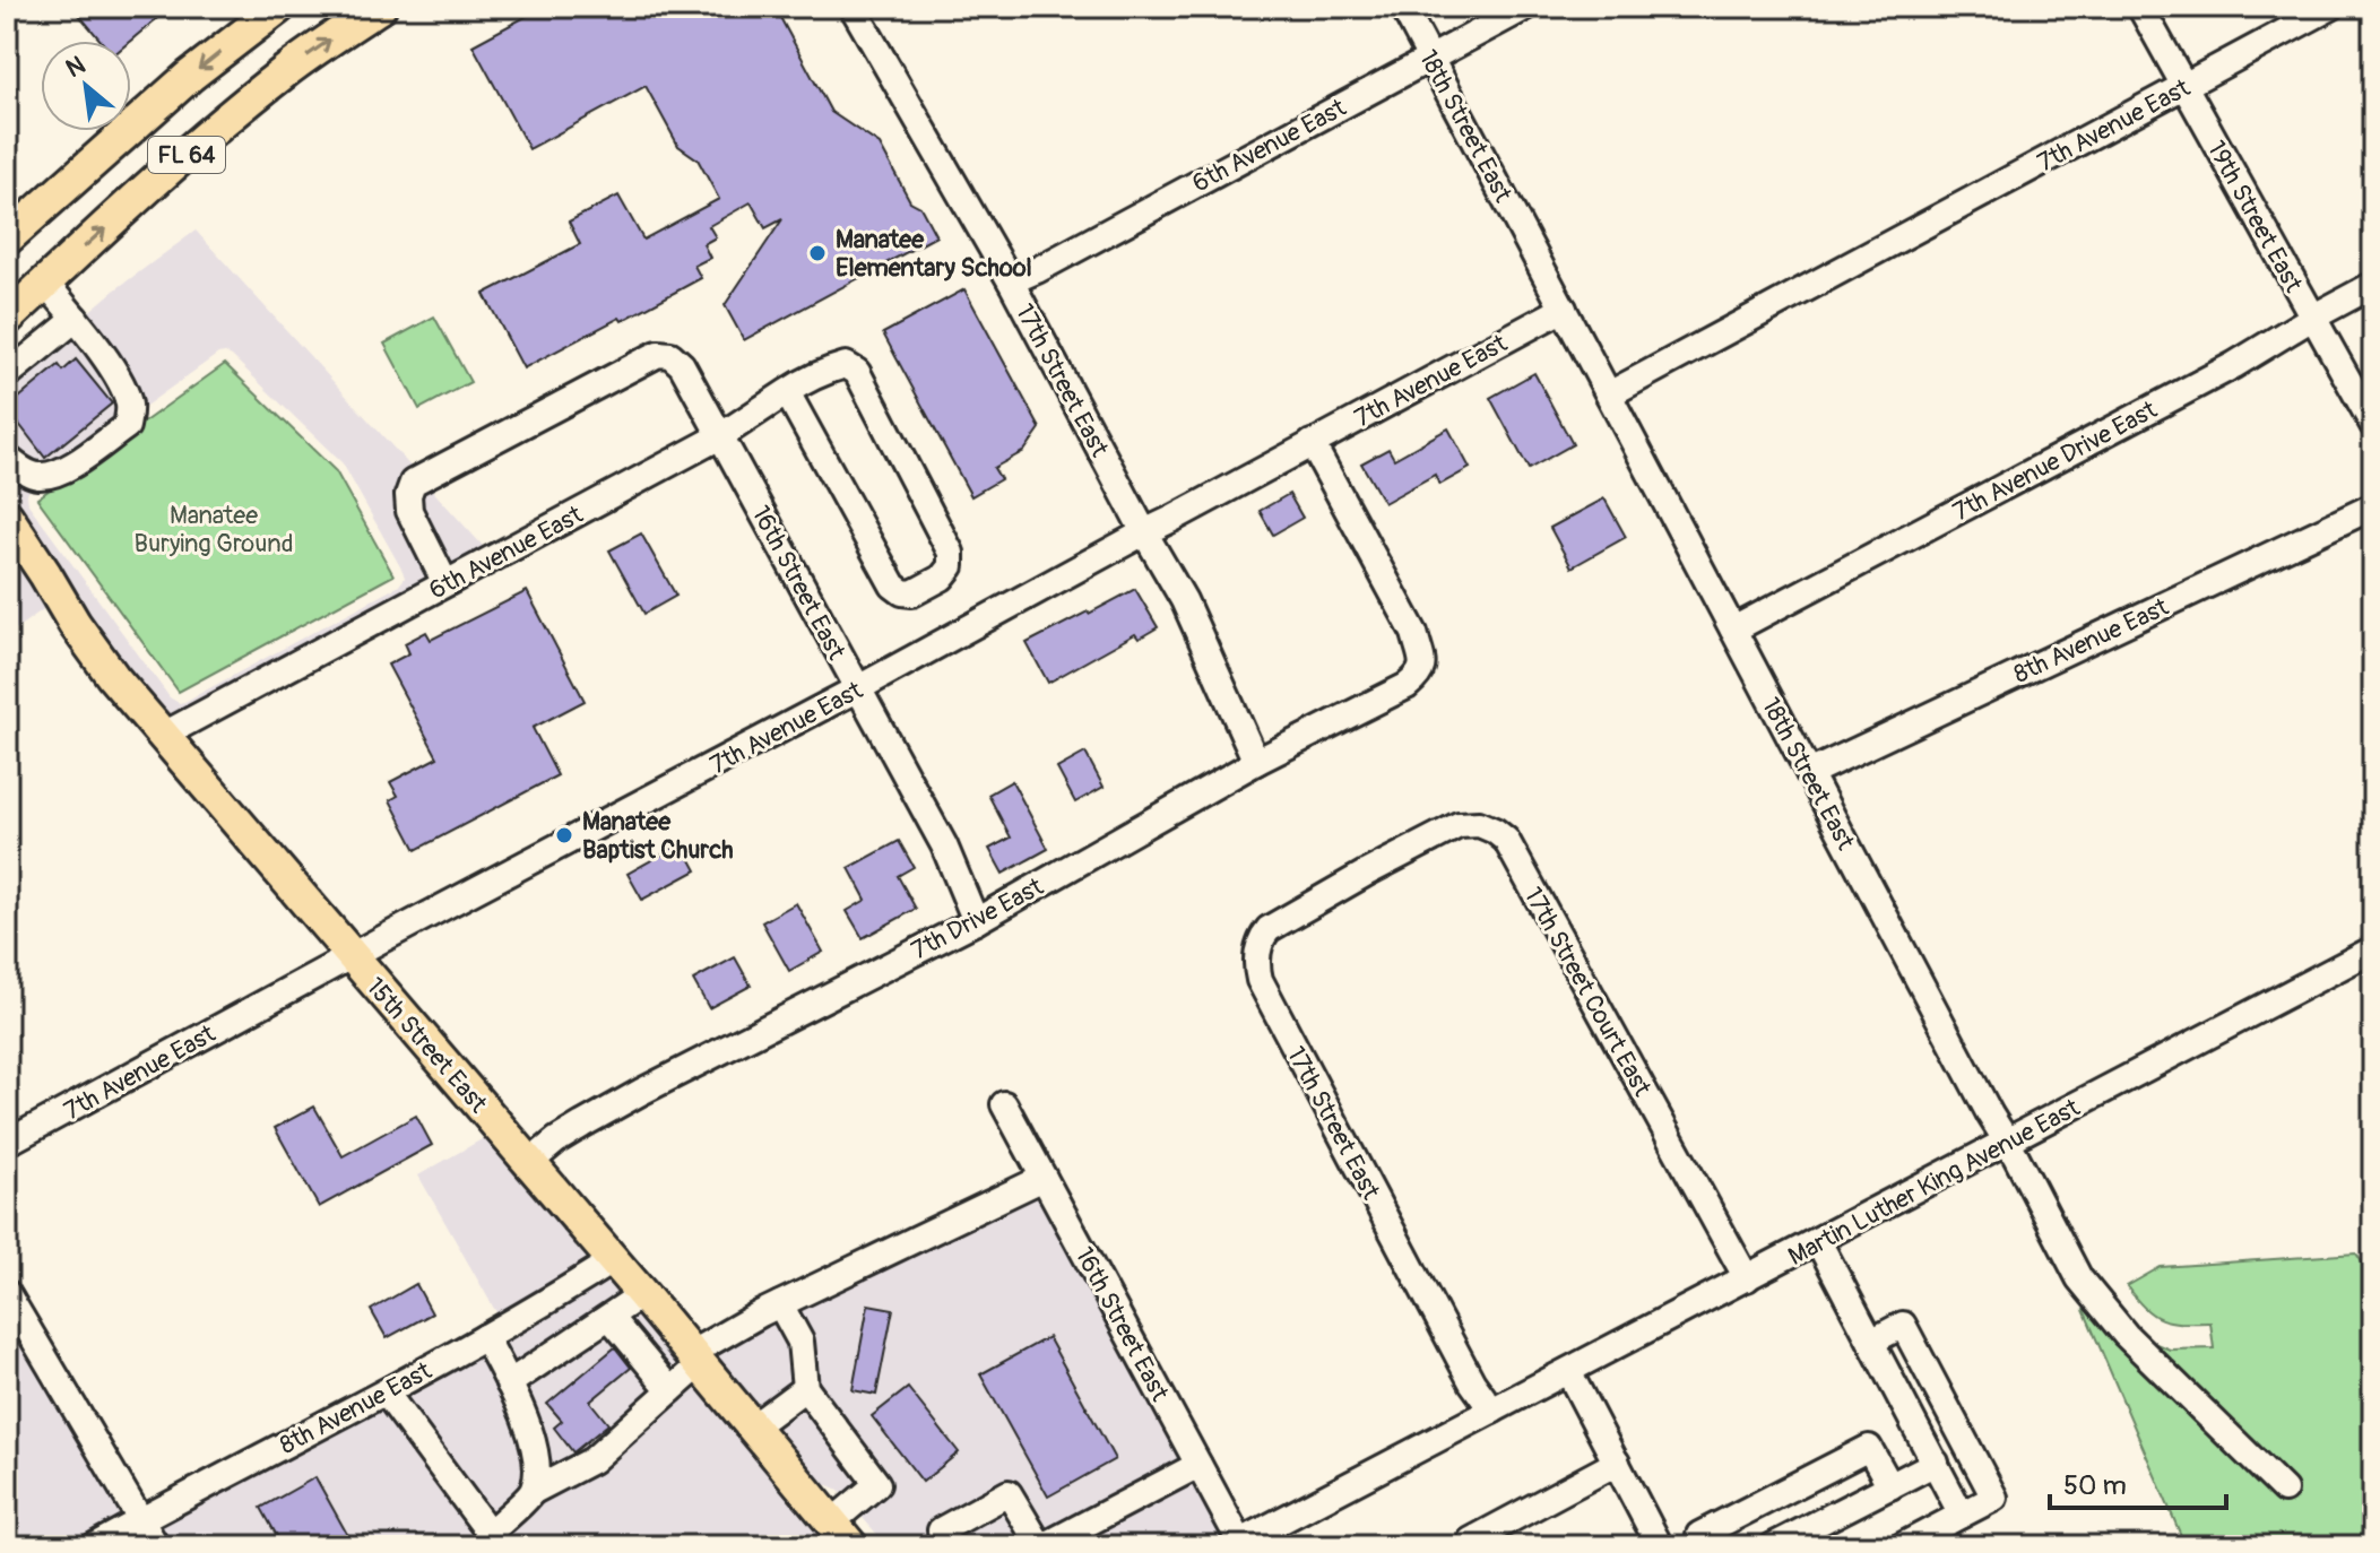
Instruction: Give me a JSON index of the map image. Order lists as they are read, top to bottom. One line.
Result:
{"streets":{"main road":["FL 64","15th Street East"],"street":["7th Avenue East","18th Street East","6th Avenue East","19th Street East","17th Street East","7th Avenue Drive East","16th Street East","8th Avenue East","7th Drive East","17th Street Court East","Martin Luther King Avenue East"]},"crossings":[["7th Avenue East","18th Street East"],["7th Avenue East","19th Street East"],["7th Avenue East","17th Street East"],["7th Avenue East","16th Street East"],["7th Avenue East","7th Drive East"],["7th Avenue East","15th Street East"],["18th Street East","6th Avenue East"],["18th Street East","7th Avenue Drive East"],["18th Street East","8th Avenue East"],["18th Street East","Martin Luther King Avenue East"],["6th Avenue East","17th Street East"],["6th Avenue East","16th Street East"],["6th Avenue East","15th Street East"],["19th Street East","7th Avenue Drive East"],["17th Street East","7th Drive East"],["17th Street East","17th Street Court East"],["17th Street East","Martin Luther King Avenue East"],["16th Street East","7th Drive East"],["16th Street East","Martin Luther King Avenue East"],["8th Avenue East","15th Street East"],["7th Drive East","15th Street East"],["17th Street Court East","Martin Luther King Avenue East"]],"parks":["Manatee Burying Ground"],"places":["Manatee Elementary School","Manatee Baptist Church"],"scale_bar":"50 m","north":"top left"}
